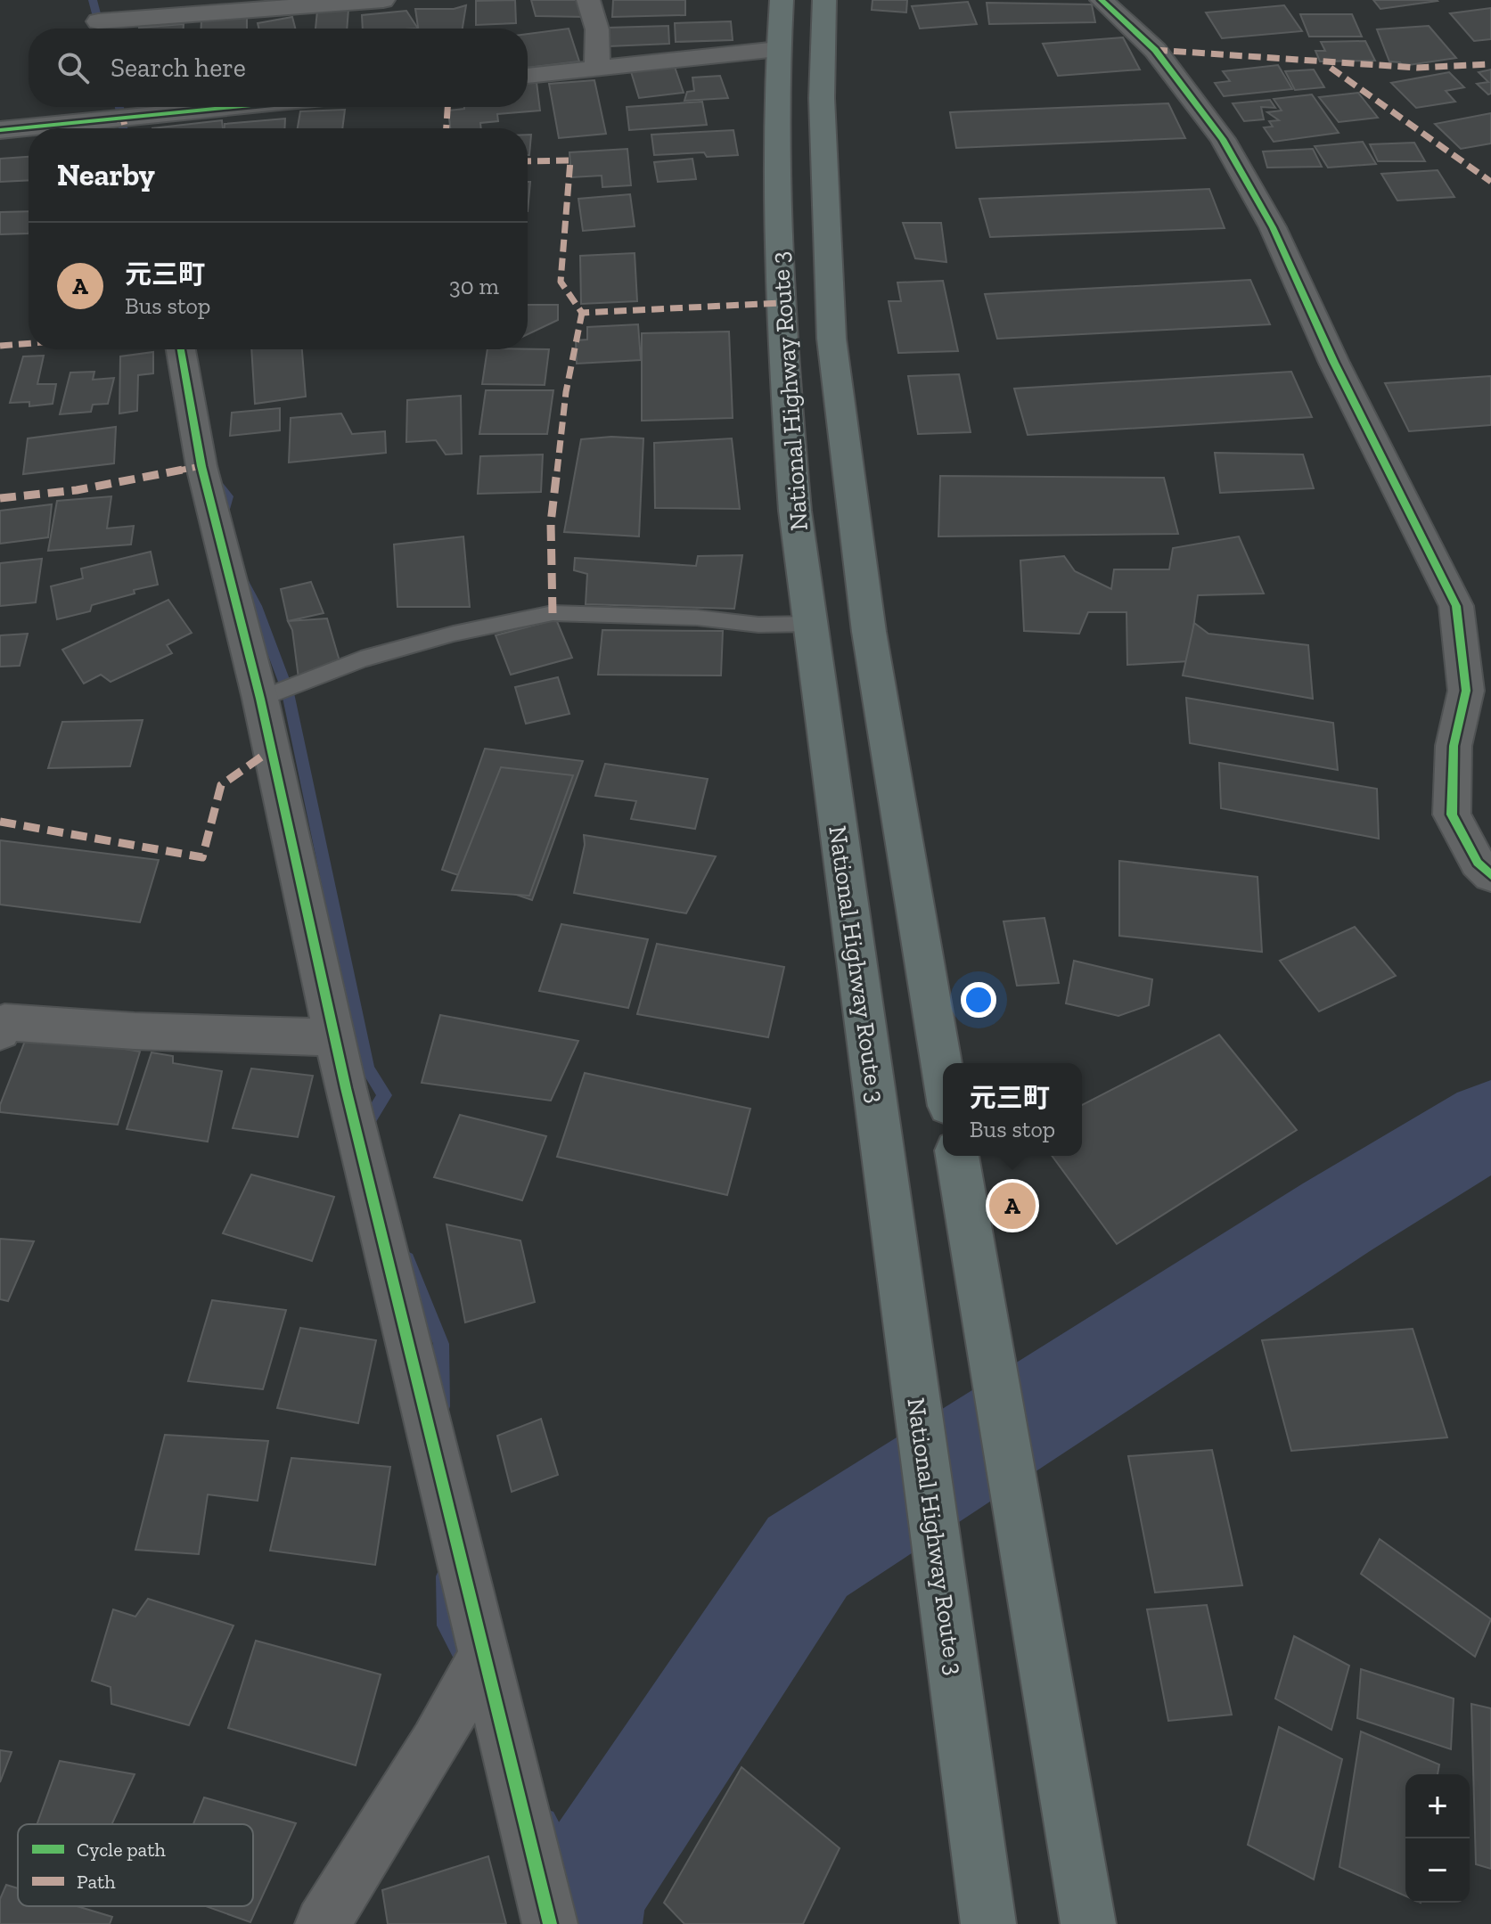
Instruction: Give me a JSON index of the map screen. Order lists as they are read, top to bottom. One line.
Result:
{"streets":{"highway":["National Highway Route 3"]},"legend":["Cycle path","Path"],"page":{"search":"Search here","heading":"Nearby","list":[{"mark":"A","name":"元三町","note":"Bus stop","value":"30 m"}],"popup":["元三町","Bus stop"],"pins":"A","map_buttons":["+","−"]}}
